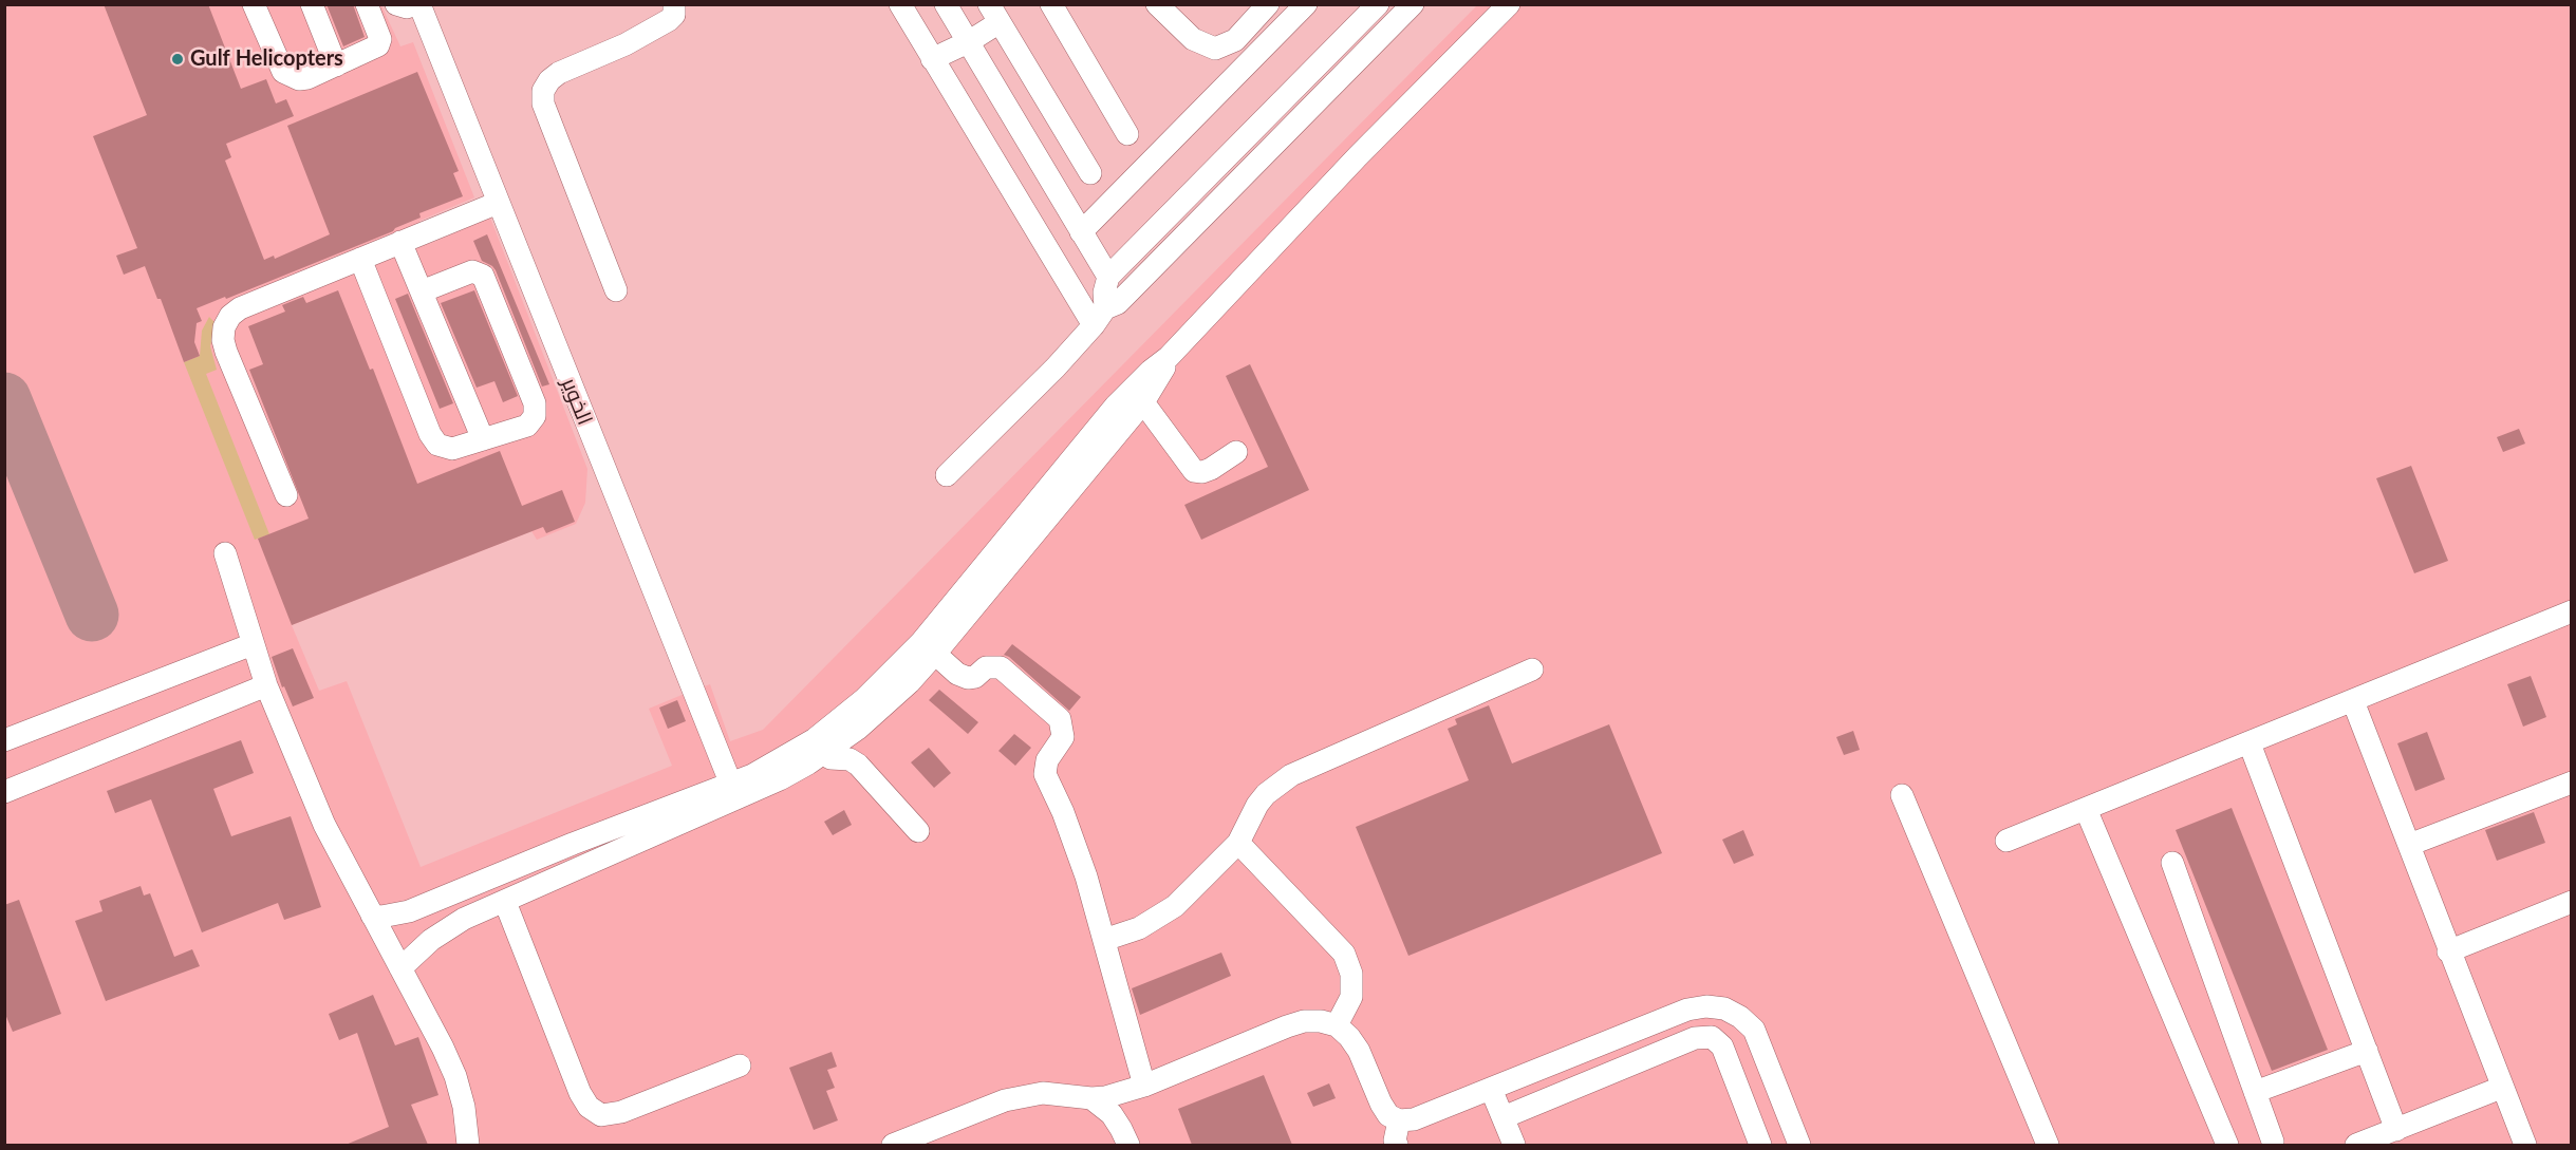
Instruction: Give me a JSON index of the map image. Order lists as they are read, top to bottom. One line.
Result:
{"streets":{"street":["الخوير"]},"places":["Gulf Helicopters"]}
